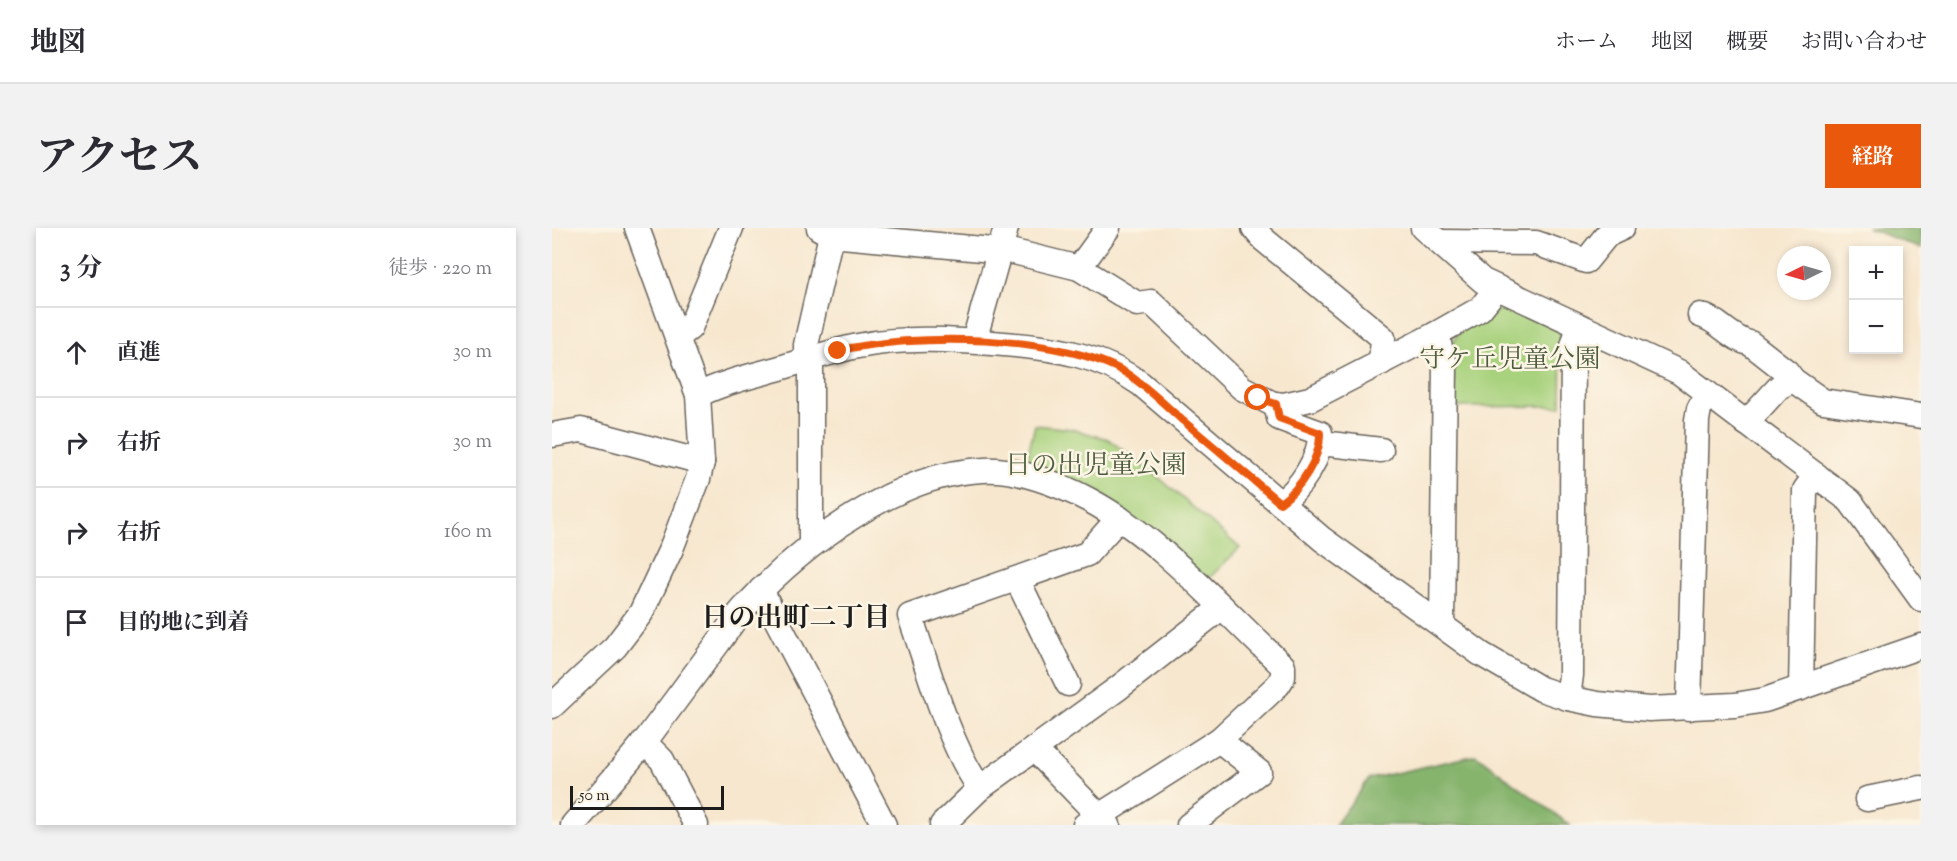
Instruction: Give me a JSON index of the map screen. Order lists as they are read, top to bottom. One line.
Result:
{"districts":["日の出町二丁目"],"parks":["守ケ丘児童公園","日の出児童公園"],"scale_bar":"50 m","north":"left","page":{"header":"地図","nav":["ホーム","地図","概要","お問い合わせ"],"title":"アクセス","buttons":"経路","heading":["3 分","徒歩 · 220 m"],"map_buttons":["+","−"],"list":[["直進","30 m"],["右折","30 m"],["右折","160 m"],"目的地に到着"],"scale":"50 m"}}
